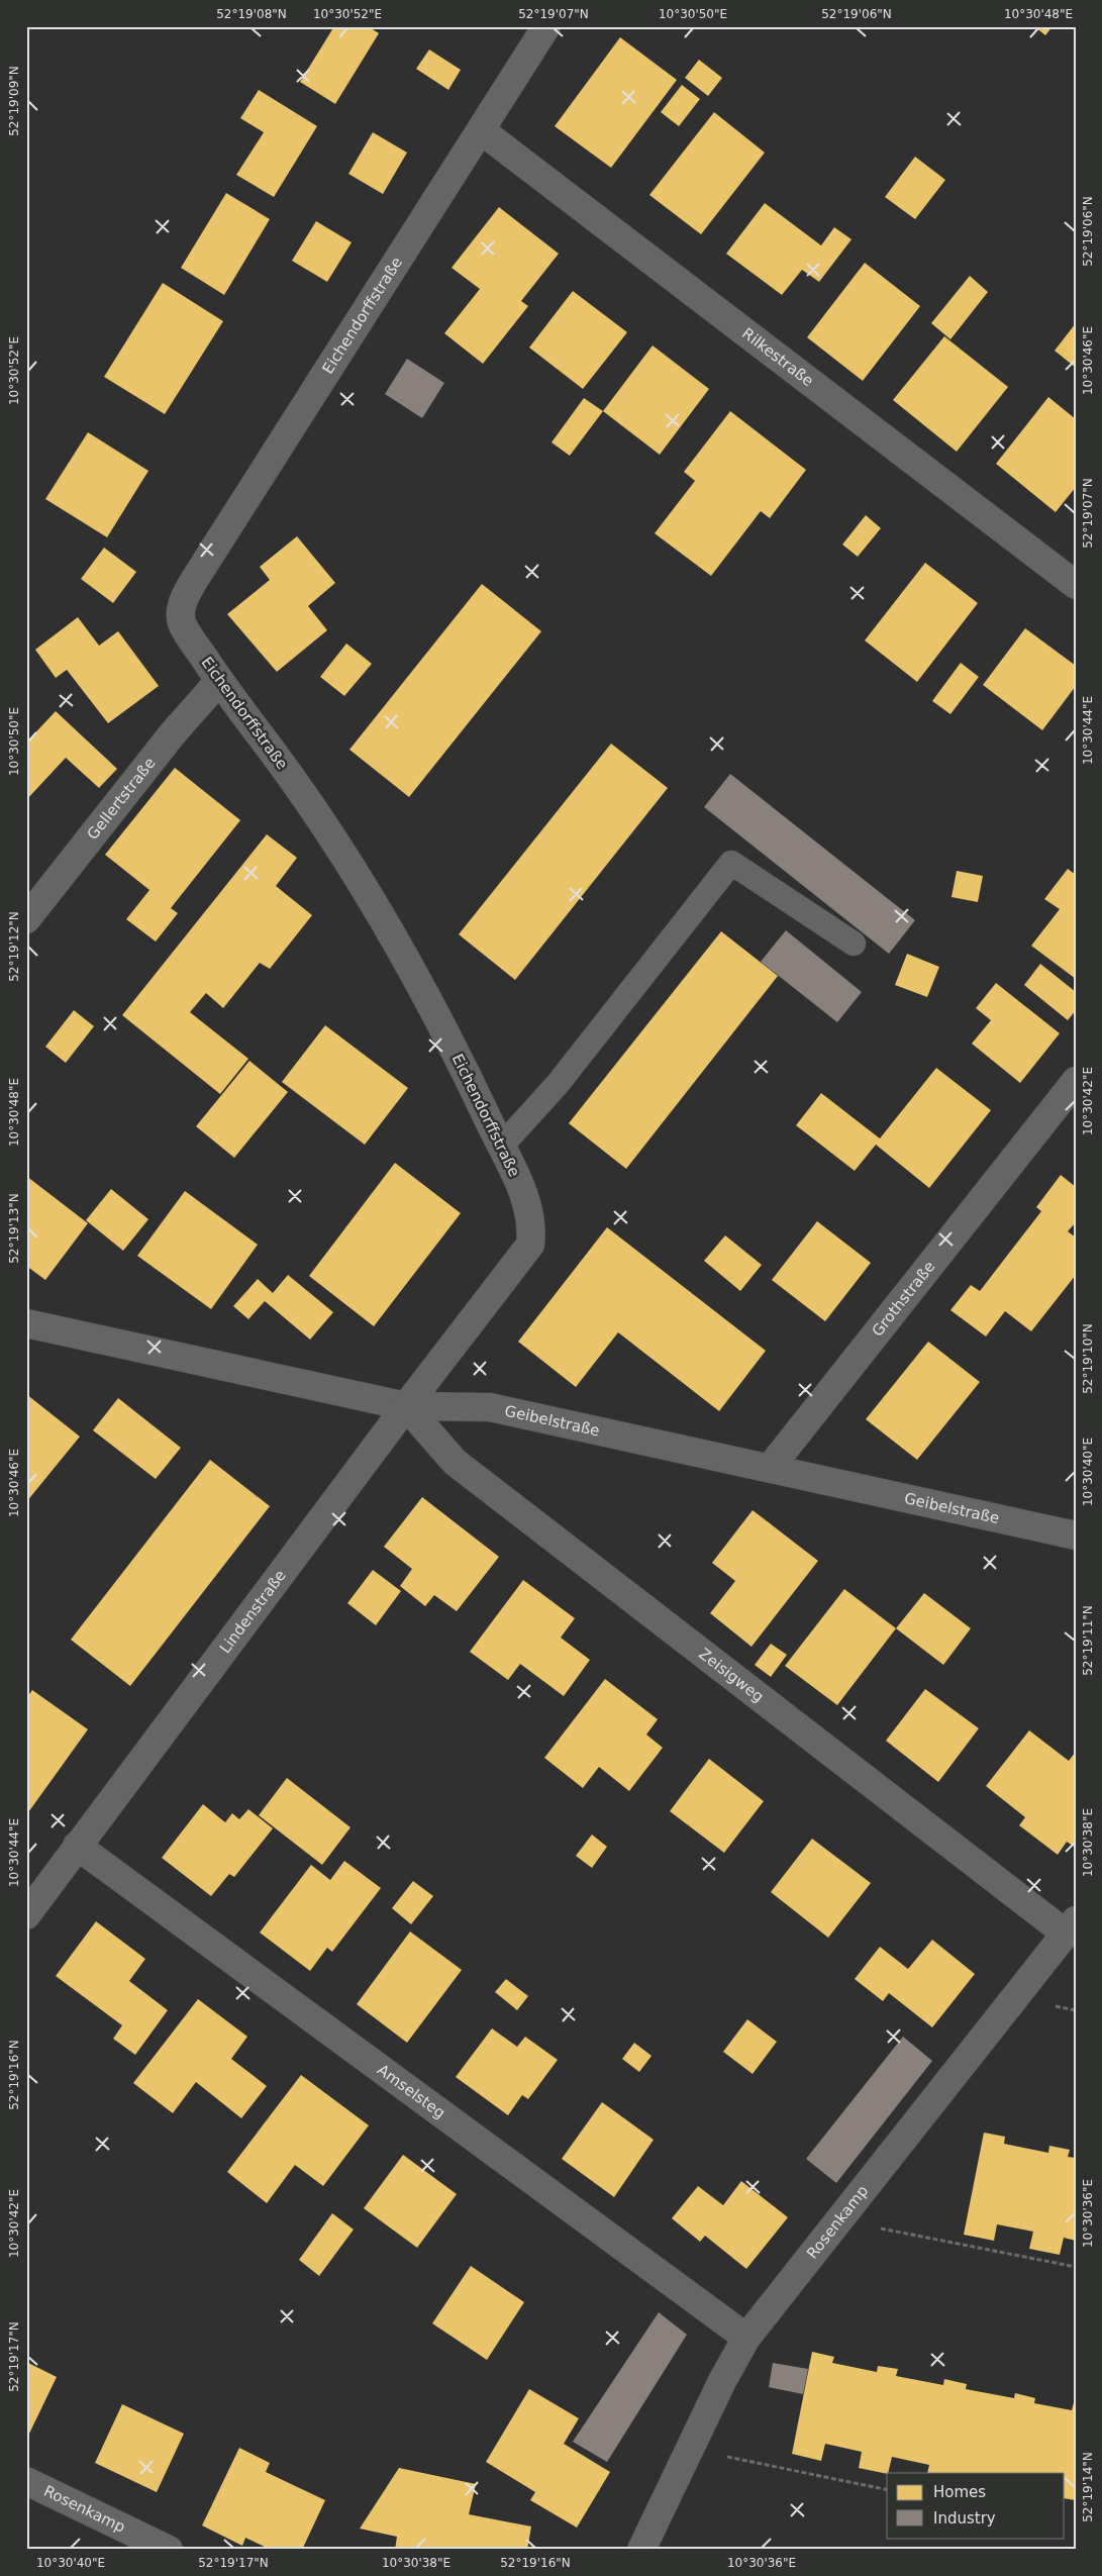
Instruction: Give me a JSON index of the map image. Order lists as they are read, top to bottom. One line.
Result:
{"streets":{"street":["Eichendorffstraße","Rilkestraße","Gellertstraße","Grothstraße","Geibelstraße","Lindenstraße","Zeisigweg","Amselsteg","Rosenkamp"]},"crossings":[["Eichendorffstraße","Rilkestraße"],["Eichendorffstraße","Gellertstraße"],["Eichendorffstraße","Geibelstraße"],["Eichendorffstraße","Lindenstraße"],["Eichendorffstraße","Zeisigweg"],["Grothstraße","Geibelstraße"],["Geibelstraße","Lindenstraße"],["Geibelstraße","Zeisigweg"],["Lindenstraße","Zeisigweg"],["Lindenstraße","Amselsteg"],["Zeisigweg","Rosenkamp"],["Amselsteg","Rosenkamp"]],"legend":["Homes","Industry"],"coordinates":["52°19'08\"N","10°30'52\"E","52°19'07\"N","10°30'50\"E","52°19'06\"N","10°30'48\"E","52°19'09\"N","10°30'46\"E","10°30'44\"E","52°19'12\"N","10°30'42\"E","52°19'13\"N","52°19'10\"N","10°30'40\"E","52°19'11\"N","10°30'38\"E","52°19'16\"N","10°30'36\"E","52°19'17\"N","52°19'14\"N"]}
